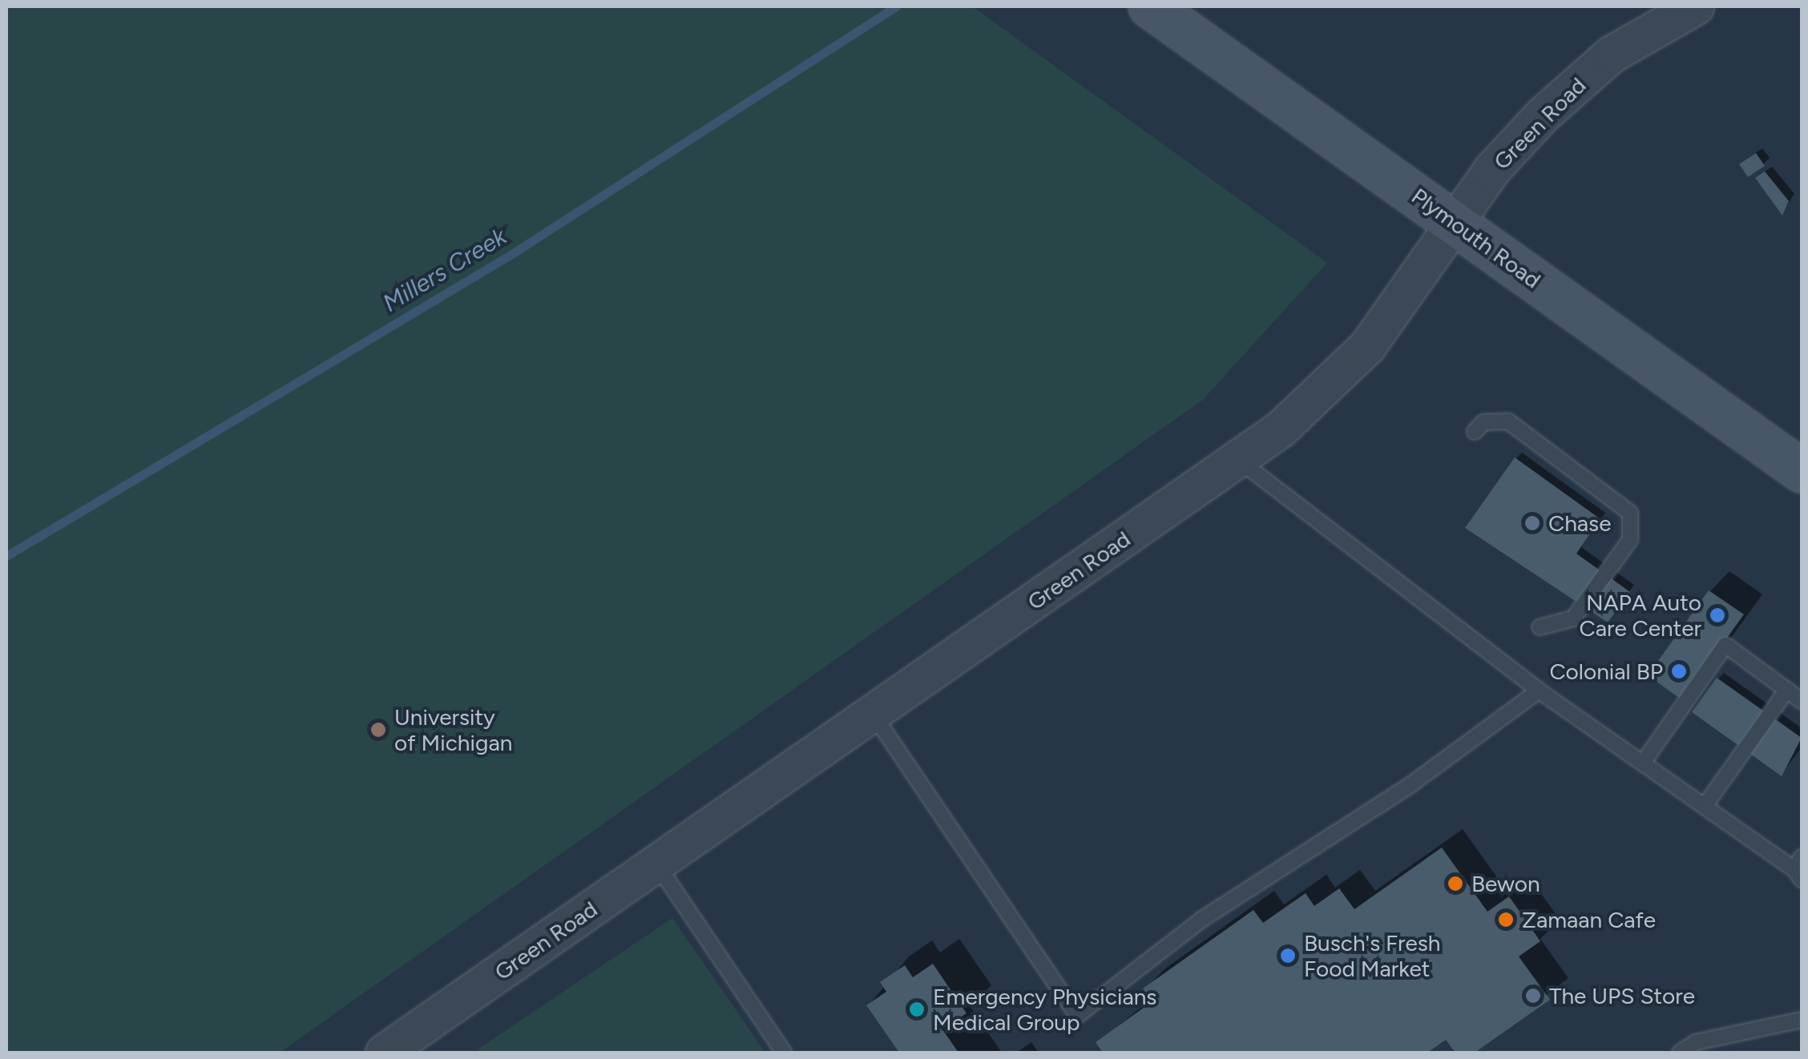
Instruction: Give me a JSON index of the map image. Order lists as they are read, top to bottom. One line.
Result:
{"streets":{"main road":["Plymouth Road"],"street":["Green Road"]},"crossings":[["Green Road","Plymouth Road"]],"water":["Millers Creek"],"places":["Chase","NAPA Auto Care Center","Colonial BP","University of Michigan","Bewon","Zamaan Cafe","Busch's Fresh Food Market","The UPS Store","Emergency Physicians Medical Group"]}
